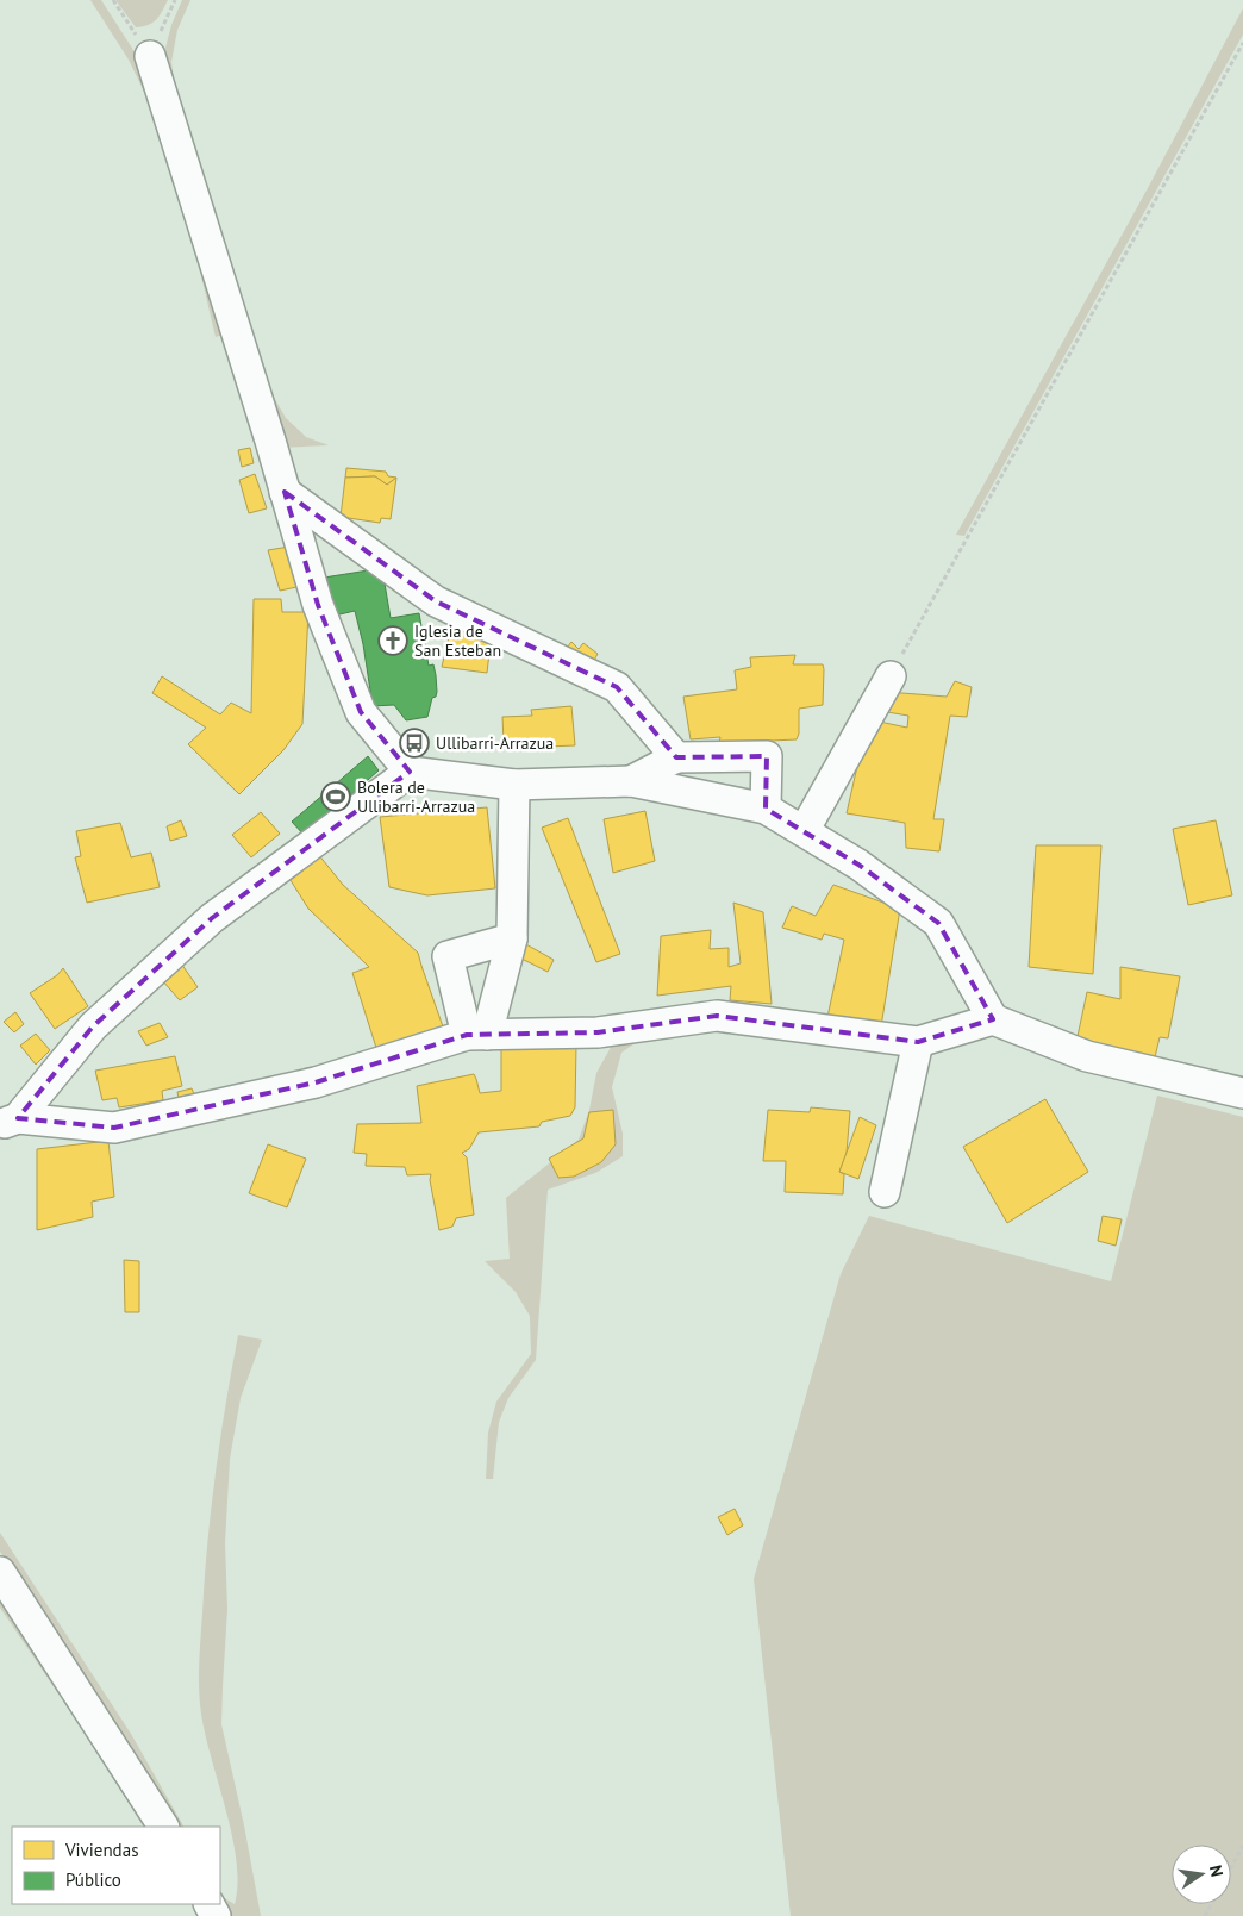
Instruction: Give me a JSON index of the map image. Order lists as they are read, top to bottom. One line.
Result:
{"places":{"church":["Iglesia de San Esteban"],"bus stop":["Ullibarri-Arrazua"],"sports":["Bolera de Ullibarri-Arrazua"]},"legend":["Viviendas","Público"],"north":"right"}
